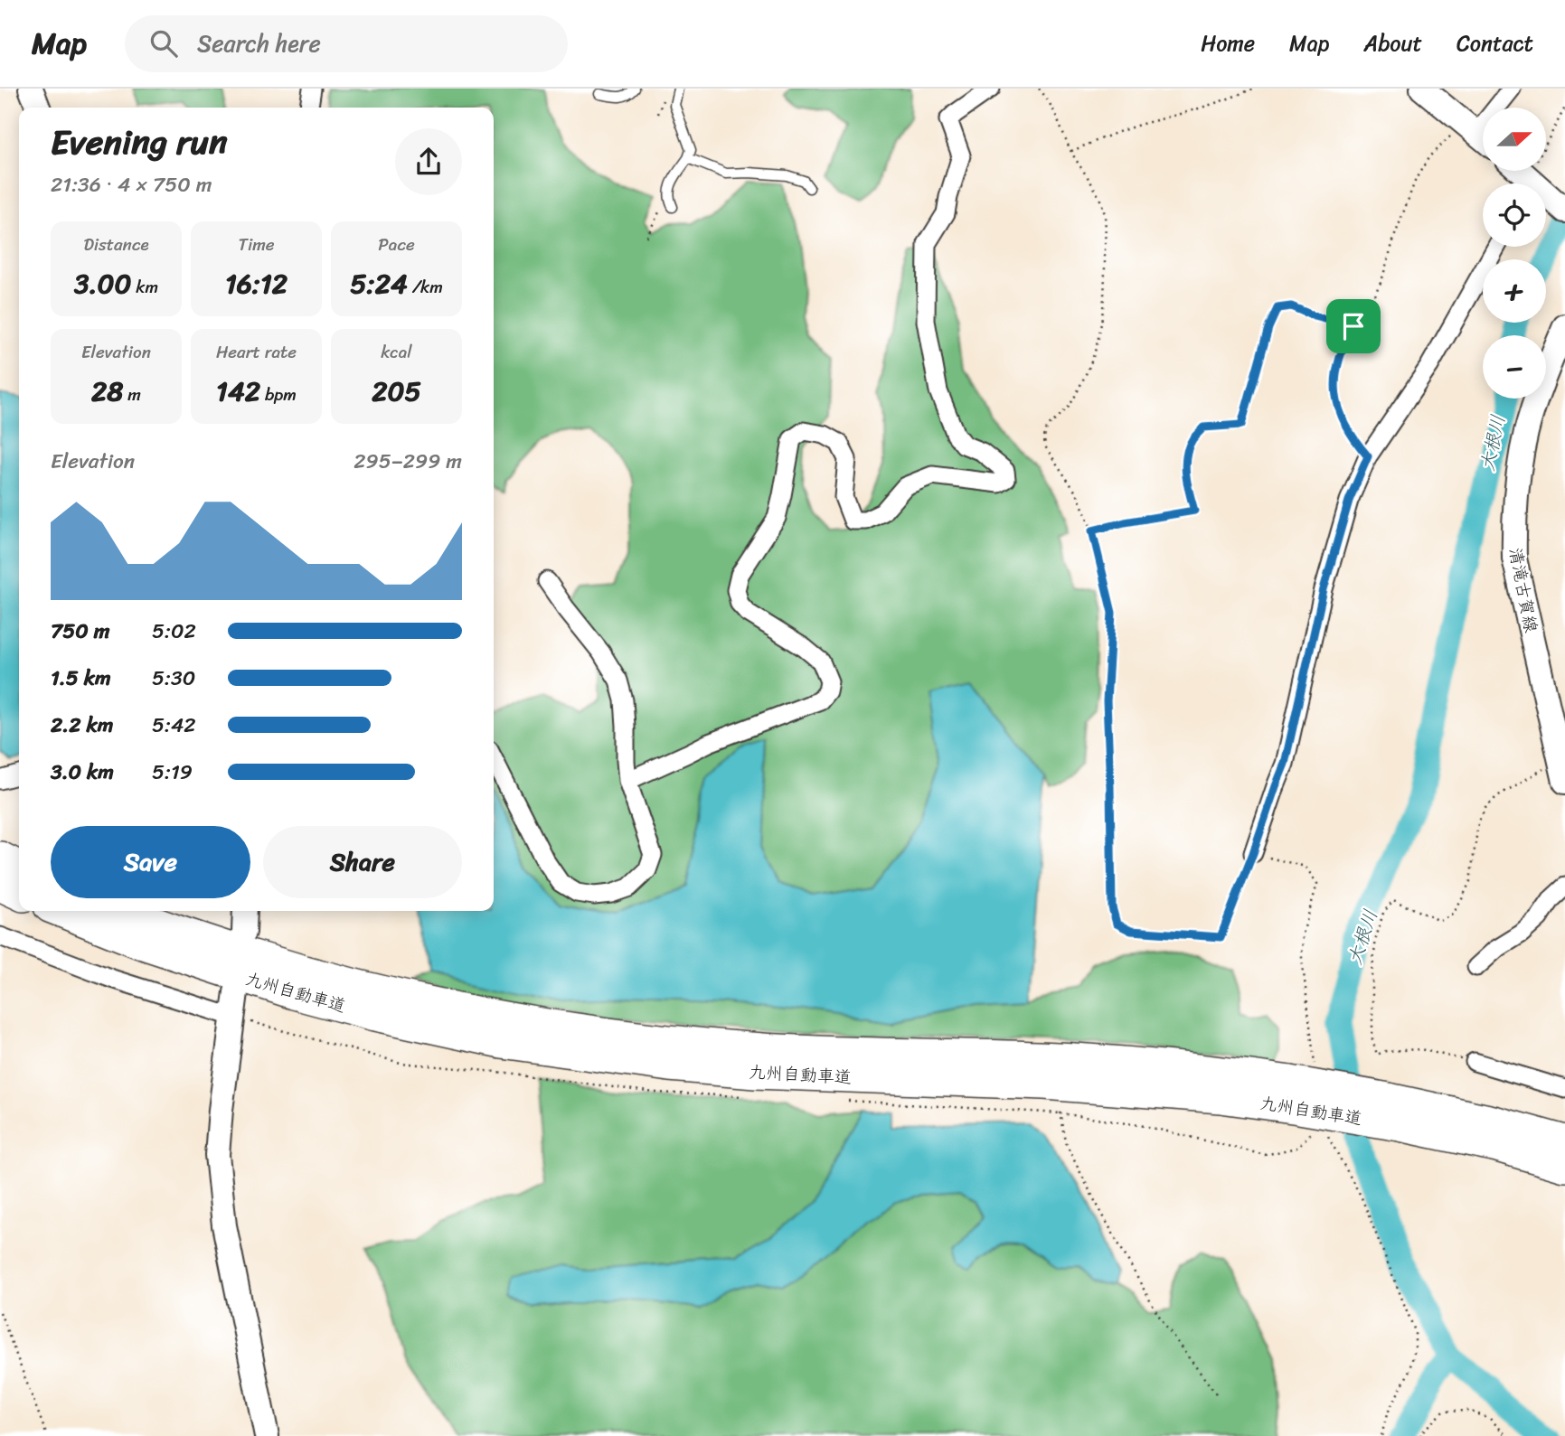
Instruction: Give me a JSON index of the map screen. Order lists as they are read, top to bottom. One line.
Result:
{"streets":{"highway":["九州自動車道"],"main road":["清滝古賀線"]},"water":["大根川"],"north":"right","page":{"header":"Map","search":"Search here","nav":["Home","Map","About","Contact"],"map_buttons":["+","−"],"heading":["Evening run","21:36 · 4 × 750 m"],"stats":[["Distance","3.00 km"],["Time","16:12"],["Pace","5:24 /km"],["Elevation","28 m"],["Heart rate","142 bpm"],["kcal","205"]],"chart":["Elevation","295–299 m"],"list":[{"name":"750 m","note":"5:02"},{"name":"1.5 km","note":"5:30"},{"name":"2.2 km","note":"5:42"},{"name":"3.0 km","note":"5:19"}],"buttons":["Save","Share"]}}
